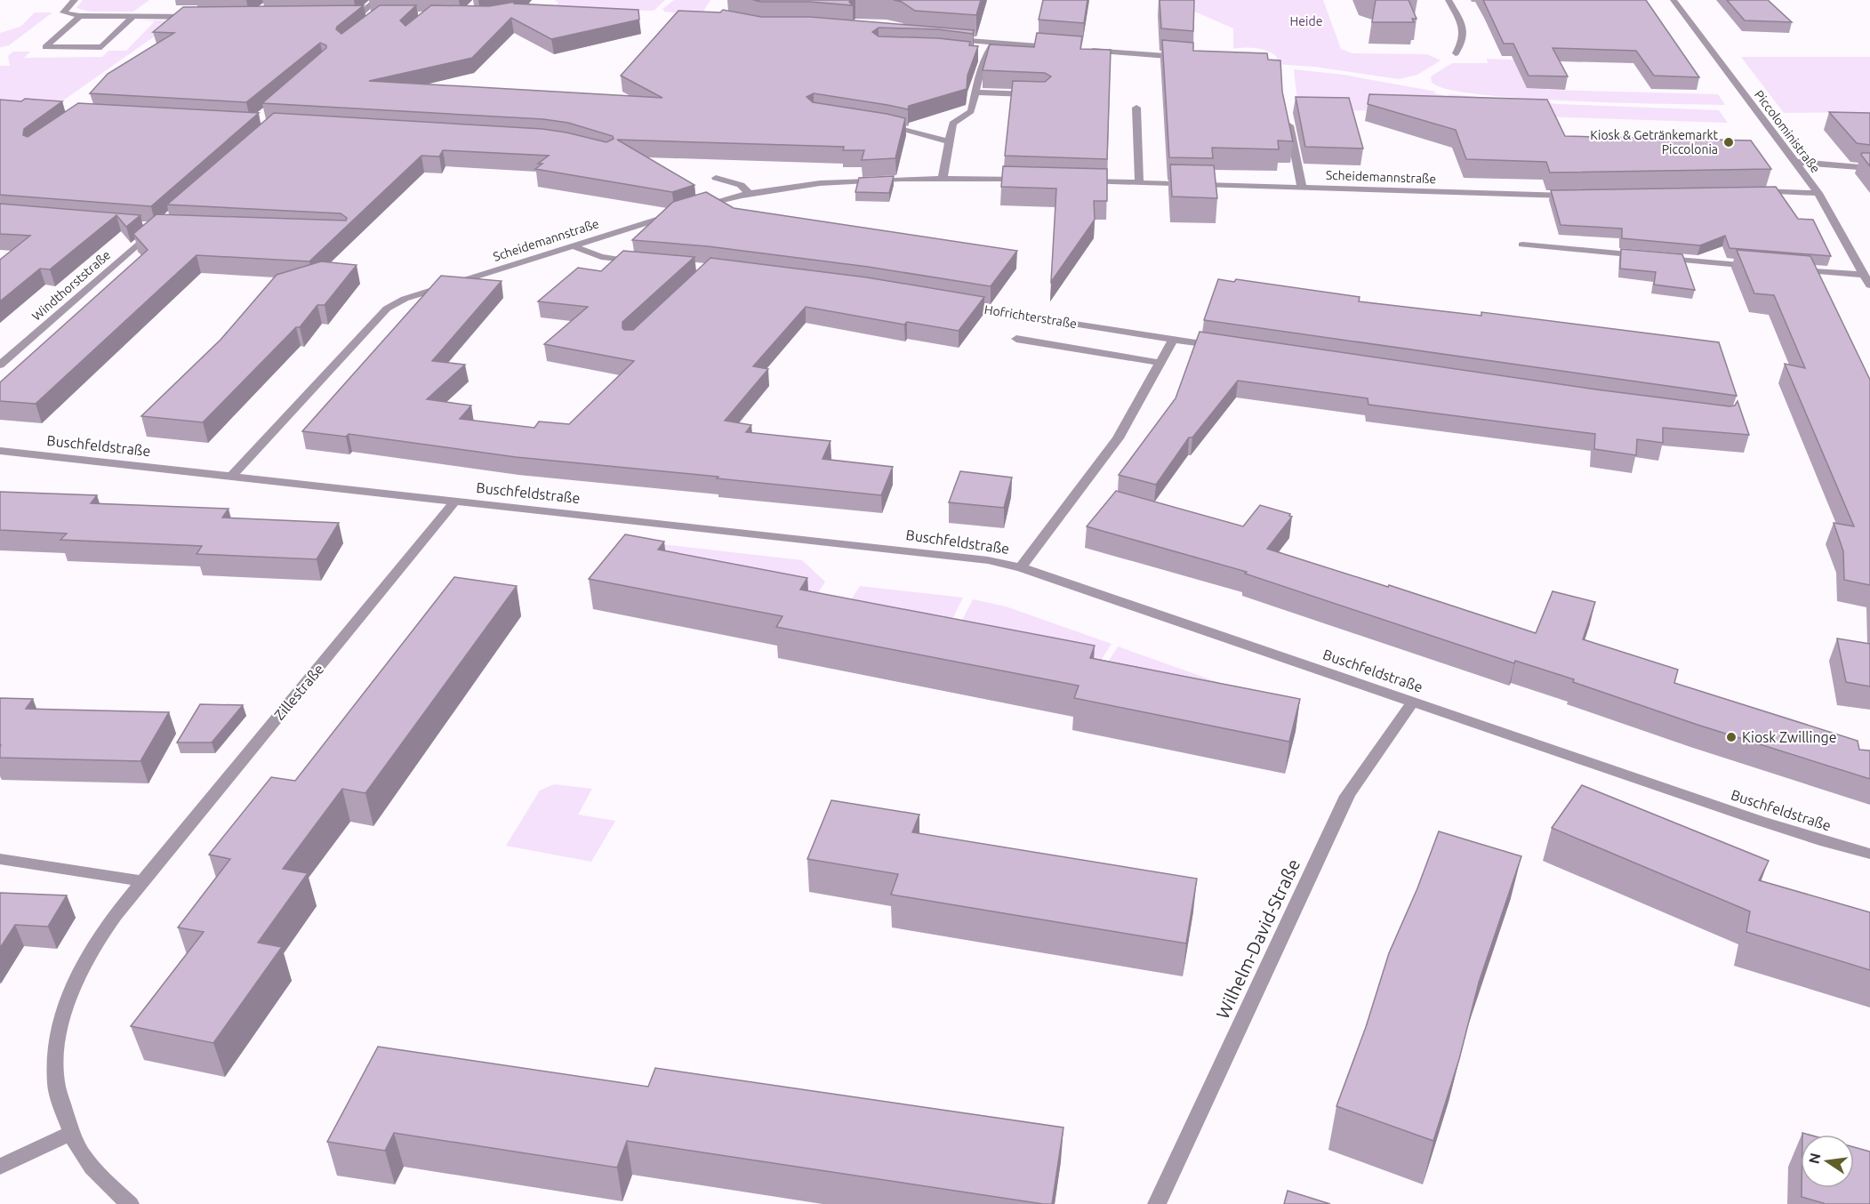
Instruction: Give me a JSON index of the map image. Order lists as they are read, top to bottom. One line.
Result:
{"streets":{"street":["Piccoloministraße","Scheidemannstraße","Windthorststraße","Hofrichterstraße","Buschfeldstraße","Zillestraße","Wilhelm-David-Straße"]},"crossings":[["Scheidemannstraße","Buschfeldstraße"],["Buschfeldstraße","Zillestraße"],["Buschfeldstraße","Wilhelm-David-Straße"]],"parks":["Heide"],"places":["Kiosk & Getränkemarkt Piccolonia","Kiosk Zwillinge"],"north":"left"}
